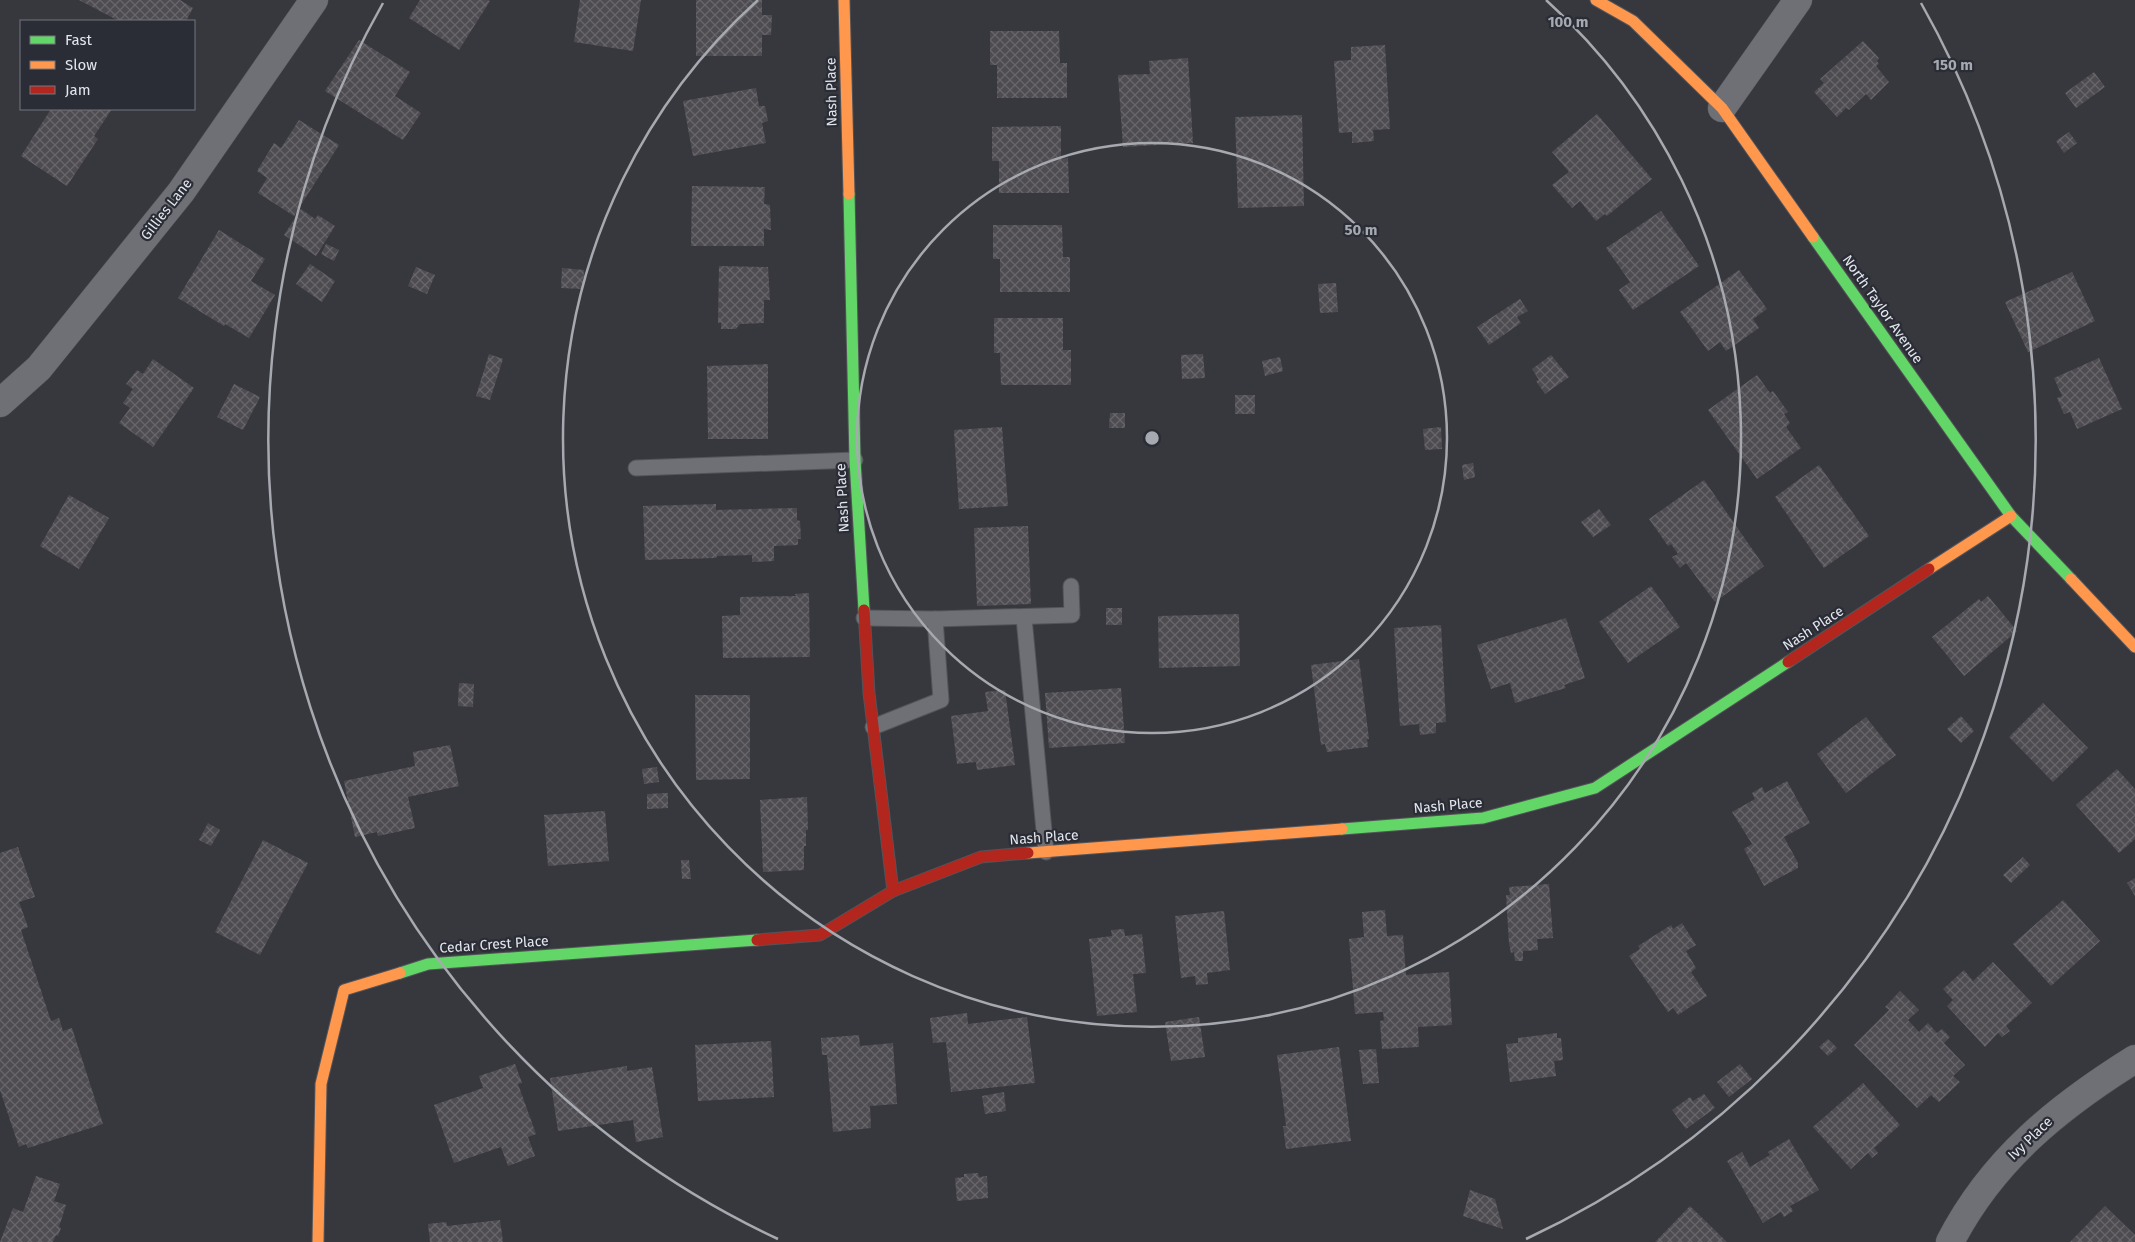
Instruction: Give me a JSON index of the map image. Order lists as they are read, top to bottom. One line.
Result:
{"streets":{"street":["Nash Place","Gillies Lane","North Taylor Avenue","Cedar Crest Place","Ivy Place"]},"crossings":[["Nash Place","North Taylor Avenue"],["Nash Place","Cedar Crest Place"]],"legend":["Fast","Slow","Jam"],"rings":["100 m","150 m","50 m"]}
